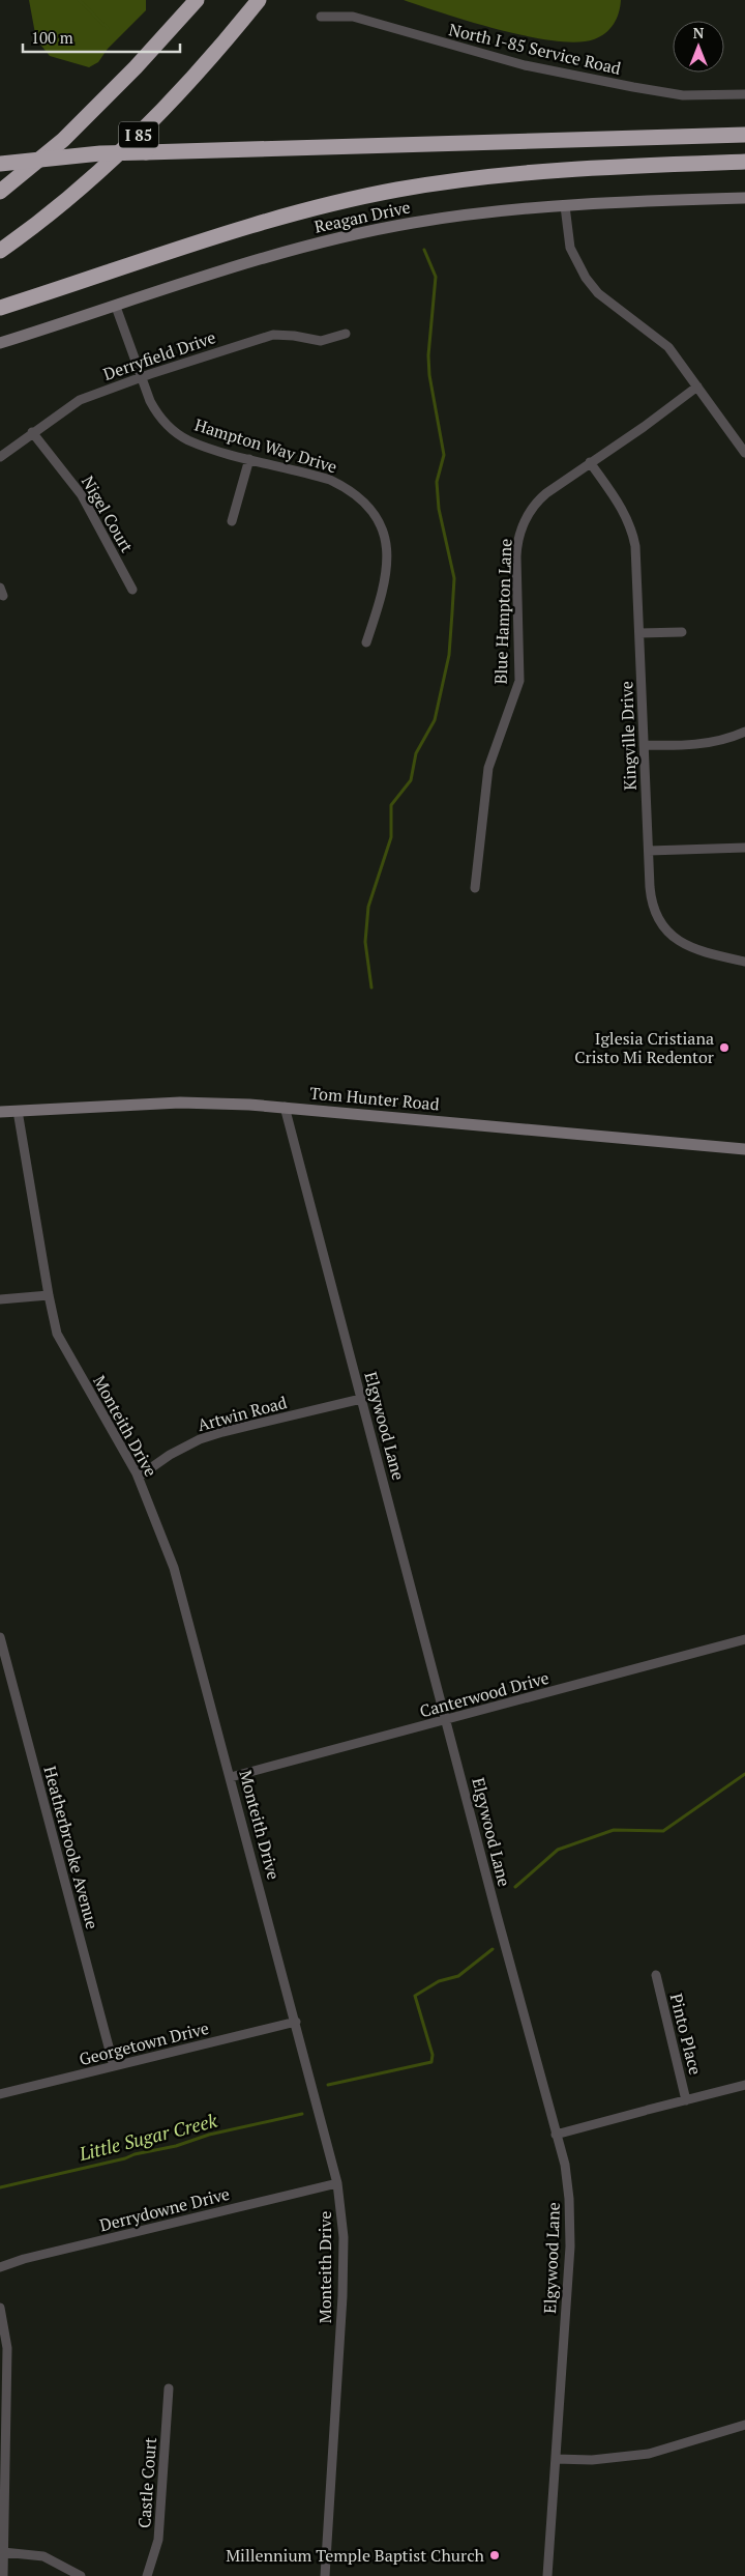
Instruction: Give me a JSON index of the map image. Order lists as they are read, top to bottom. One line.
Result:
{"streets":{"highway":["I 85"],"street":["North I-85 Service Road","Reagan Drive","Derryfield Drive","Hampton Way Drive","Nigel Court","Blue Hampton Lane","Kingville Drive","Tom Hunter Road","Artwin Road","Monteith Drive","Elgywood Lane","Canterwood Drive","Heatherbrooke Avenue","Pinto Place","Georgetown Drive","Derrydowne Drive","Castle Court"]},"crossings":[["Reagan Drive","Hampton Way Drive"],["Derryfield Drive","Hampton Way Drive"],["Derryfield Drive","Nigel Court"],["Blue Hampton Lane","Kingville Drive"],["Tom Hunter Road","Monteith Drive"],["Tom Hunter Road","Elgywood Lane"],["Artwin Road","Monteith Drive"],["Artwin Road","Elgywood Lane"],["Monteith Drive","Canterwood Drive"],["Monteith Drive","Georgetown Drive"],["Monteith Drive","Derrydowne Drive"],["Elgywood Lane","Canterwood Drive"],["Heatherbrooke Avenue","Georgetown Drive"]],"water":["Little Sugar Creek"],"places":["Iglesia Cristiana Cristo Mi Redentor","Millennium Temple Baptist Church"],"scale_bar":"100 m","north":"top"}
